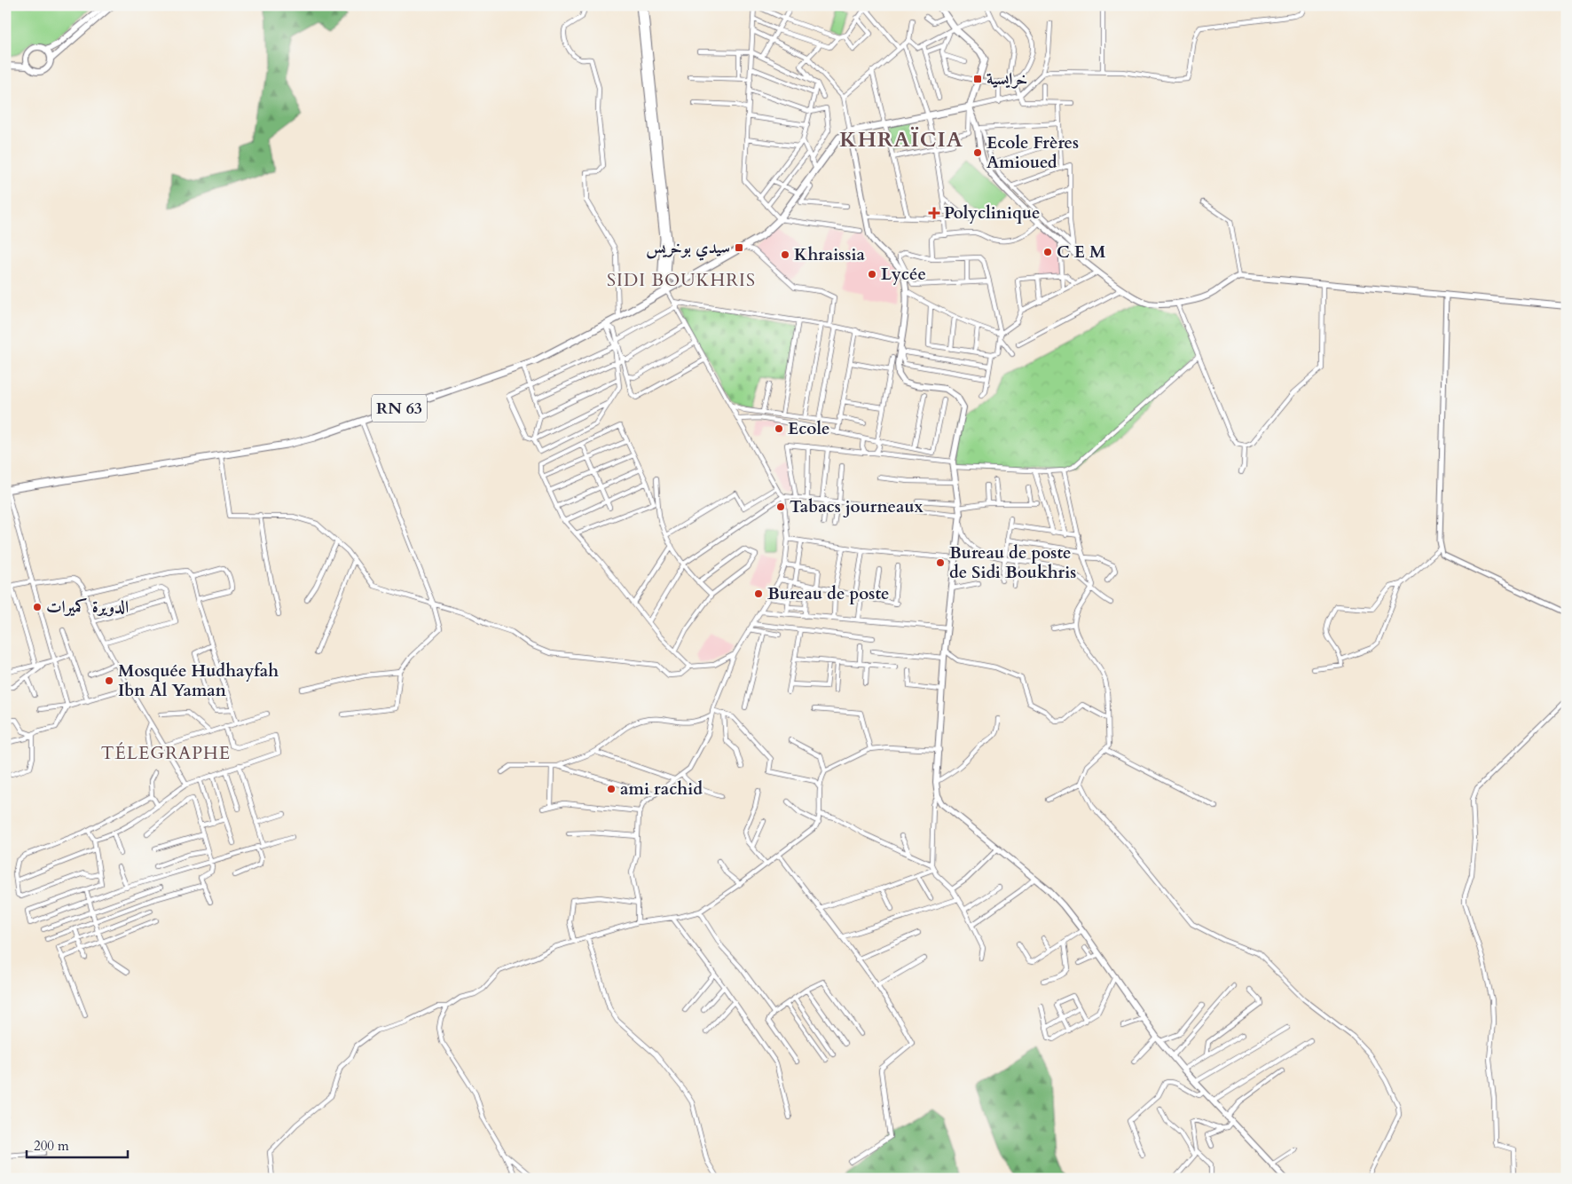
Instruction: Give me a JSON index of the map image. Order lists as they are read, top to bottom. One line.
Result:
{"streets":{"main road":["RN 63"]},"districts":["KHRAÏCIA","SIDI BOUKHRIS","TÉLEGRAPHE"],"places":{"transit":["خرايسية","سيدي بوخريس"],"other":["Ecole Frères Amioued","C E M","Khraissia","Lycée","Ecole","Tabacs journeaux","Bureau de poste de Sidi Boukhris","Bureau de poste","الدويرة كميرات","Mosquée Hudhayfah Ibn Al Yaman","ami rachid"],"health":["Polyclinique"]},"scale_bar":"200 m"}
